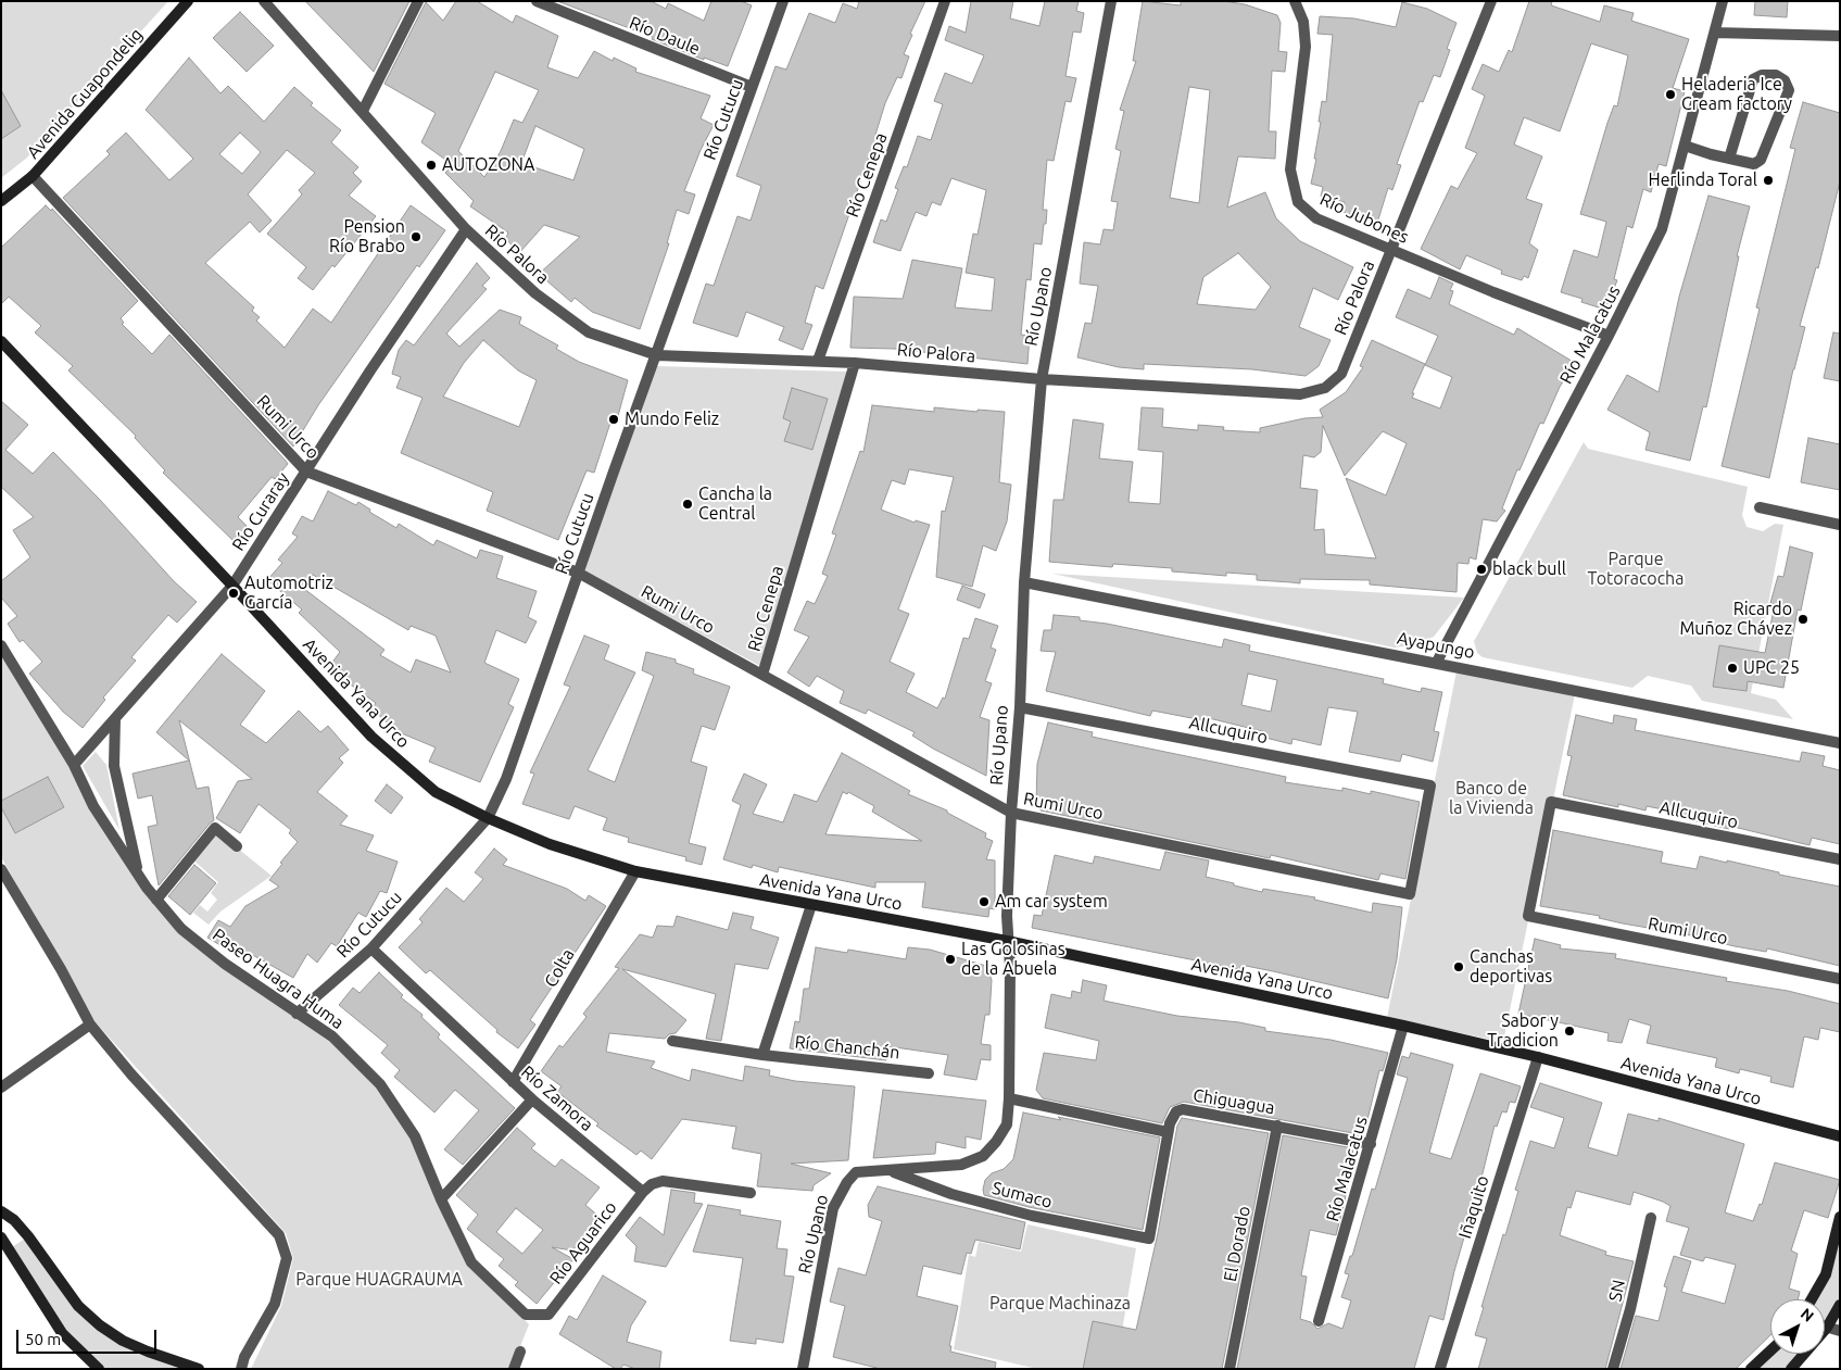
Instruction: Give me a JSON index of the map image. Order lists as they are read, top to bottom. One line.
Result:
{"streets":{"street":["Río Daule","Avenida Guapondelig","Río Cutucu","Río Cenepa","Río Jubones","Río Palora","Río Upano","Río Malacatus","Rumi Urco","Río Curaray","Ayapungo","Avenida Yana Urco","Allcuquiro","Colta","Paseo Huagra Huma","Río Chanchán","Río Zamora","Chiguagua","Sumaco","Iñaquito","Río Aguarico","El Dorado","SN"]},"crossings":[["Río Daule","Río Cutucu"],["Avenida Guapondelig","Rumi Urco"],["Río Cutucu","Río Palora"],["Río Cutucu","Rumi Urco"],["Río Cutucu","Avenida Yana Urco"],["Río Cutucu","Paseo Huagra Huma"],["Río Cutucu","Río Zamora"],["Río Cenepa","Río Palora"],["Río Cenepa","Rumi Urco"],["Río Jubones","Río Palora"],["Río Jubones","Río Malacatus"],["Río Palora","Río Upano"],["Río Palora","Río Curaray"],["Río Upano","Rumi Urco"],["Río Upano","Ayapungo"],["Río Upano","Avenida Yana Urco"],["Río Upano","Allcuquiro"],["Río Upano","Sumaco"],["Río Malacatus","Ayapungo"],["Río Malacatus","Avenida Yana Urco"],["Río Malacatus","Chiguagua"],["Rumi Urco","Río Curaray"],["Rumi Urco","Allcuquiro"],["Río Curaray","Avenida Yana Urco"],["Río Curaray","Paseo Huagra Huma"],["Avenida Yana Urco","Colta"],["Avenida Yana Urco","Río Chanchán"],["Avenida Yana Urco","Iñaquito"],["Colta","Río Zamora"],["Paseo Huagra Huma","Río Aguarico"],["Río Zamora","Río Aguarico"],["Chiguagua","Sumaco"],["Chiguagua","El Dorado"]],"parks":["Parque Totoracocha","Banco de la Vivienda","Parque HUAGRAUMA","Parque Machinaza"],"places":["Heladeria Ice Cream factory","AUTOZONA","Herlinda Toral","Pension Río Brabo","Mundo Feliz","Cancha la Central","black bull","Automotriz García","Ricardo Muñoz Chávez","UPC 25","Am car system","Las Golosinas de la Abuela","Canchas deportivas","Sabor y Tradicion"],"scale_bar":"50 m","north":"top right"}
